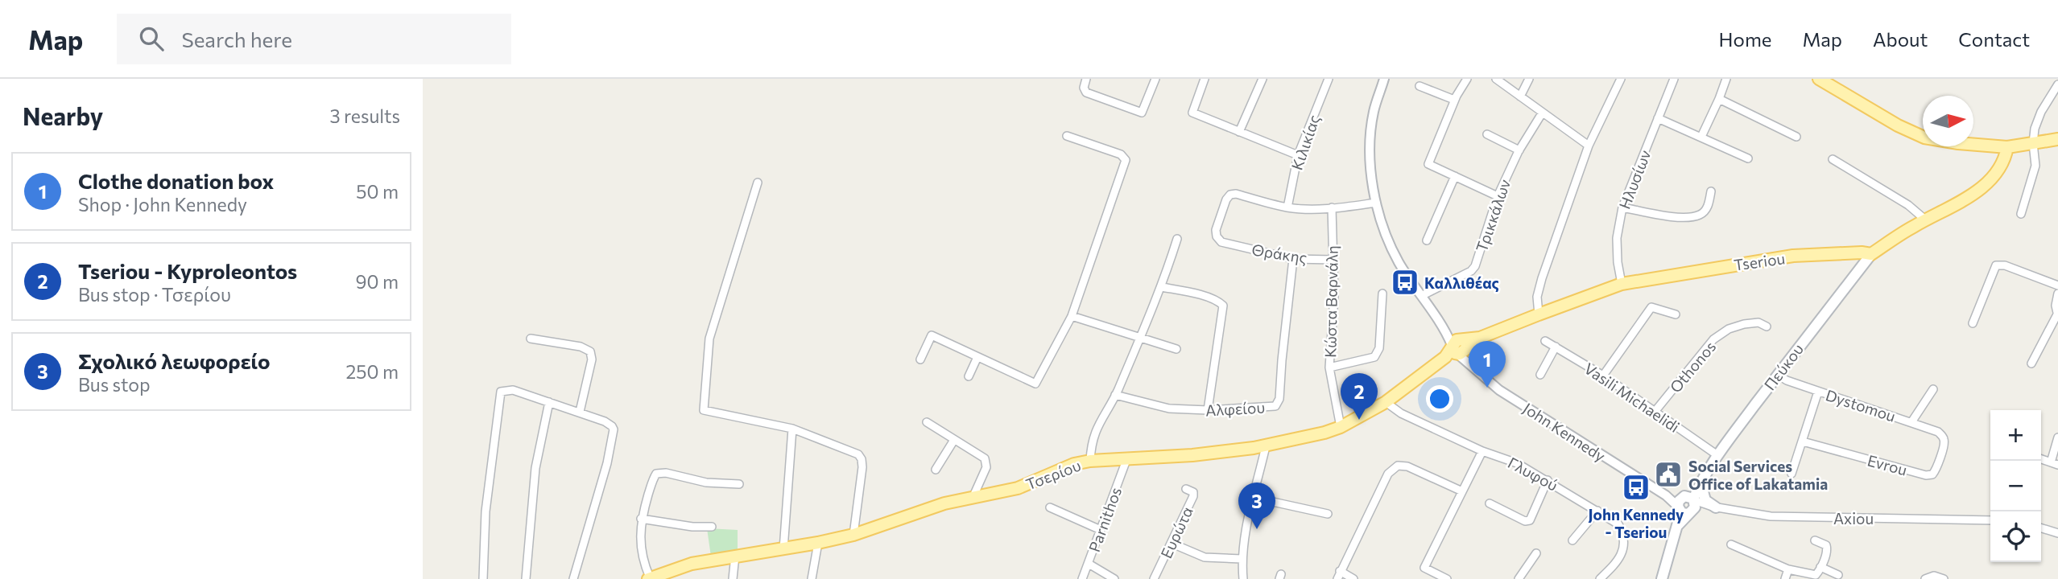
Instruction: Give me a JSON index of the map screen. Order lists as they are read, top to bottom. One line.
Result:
{"streets":{"main road":["Tseriou","Πεύκου","Τσερίου"],"street":["Κιλικίας","Ηλυσίων","Τρικκάλων","Θράκης","Κώστα Βαρνάλη","Othonos","Vasili Michaelidi","Dystomou","Αλφείου","John Kennedy","Evrou","Γλυφού","Axiou","Parnithos","Ευρώτα"]},"crossings":[["Κιλικίας","Θράκης"],["Ηλυσίων","Tseriou"],["Τρικκάλων","John Kennedy"],["Θράκης","Κώστα Βαρνάλη"],["Θράκης","Αλφείου"],["Tseriou","Πεύκου"],["Tseriou","John Kennedy"],["Tseriou","Τσερίου"],["Κώστα Βαρνάλη","Τσερίου"],["Othonos","Vasili Michaelidi"],["Πεύκου","Vasili Michaelidi"],["Πεύκου","Dystomou"],["Πεύκου","John Kennedy"],["Πεύκου","Axiou"],["Dystomou","Evrou"],["John Kennedy","Τσερίου"],["John Kennedy","Axiou"],["Γλυφού","Τσερίου"],["Τσερίου","Parnithos"]],"places":{"bus stop":["Καλλιθέας","John Kennedy - Tseriou"],"public building":["Social Services Office of Lakatamia"]},"north":"right","page":{"header":"Map","search":"Search here","nav":["Home","Map","About","Contact"],"heading":["Nearby","3 results"],"list":[{"mark":"1","name":"Clothe donation box","note":"Shop · John Kennedy","value":"50 m"},{"mark":"2","name":"Tseriou - Kyproleontos","note":"Bus stop · Τσερίου","value":"90 m"},{"mark":"3","name":"Σχολικό λεωφορείο","note":"Bus stop","value":"250 m"}],"pins":["1","2","3"],"map_buttons":["+","−"]}}
